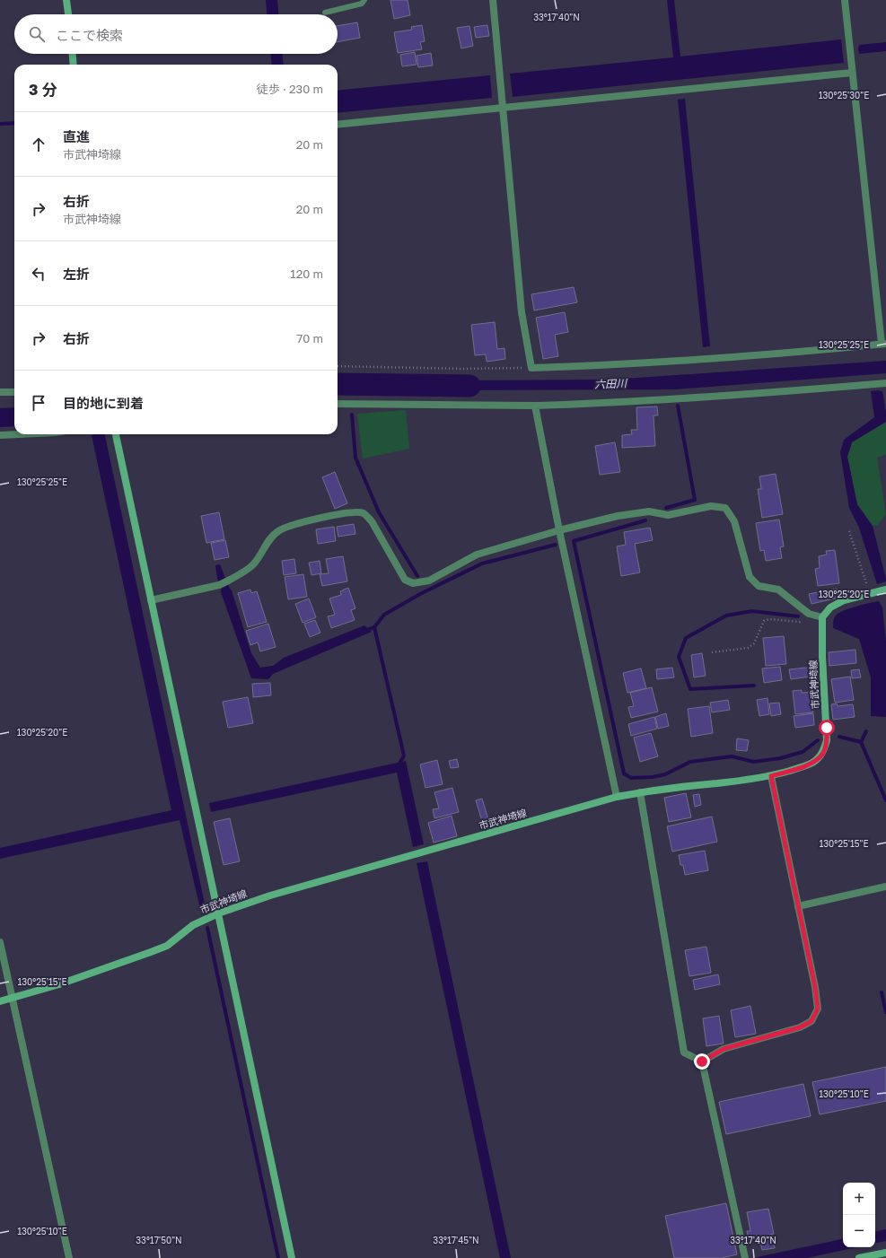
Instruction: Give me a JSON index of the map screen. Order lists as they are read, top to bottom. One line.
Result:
{"streets":{"main road":["市武神埼線"]},"water":["六田川"],"page":{"search":"ここで検索","heading":["3 分","徒歩 · 230 m"],"list":[["直進","市武神埼線","20 m"],["右折","市武神埼線","20 m"],["左折","120 m"],["右折","70 m"],"目的地に到着"],"map_buttons":["+","−"]},"coordinates":["33°17'40\"N","130°25'30\"E","130°25'25\"E","130°25'20\"E","130°25'15\"E","130°25'10\"E","33°17'50\"N","33°17'45\"N"]}
